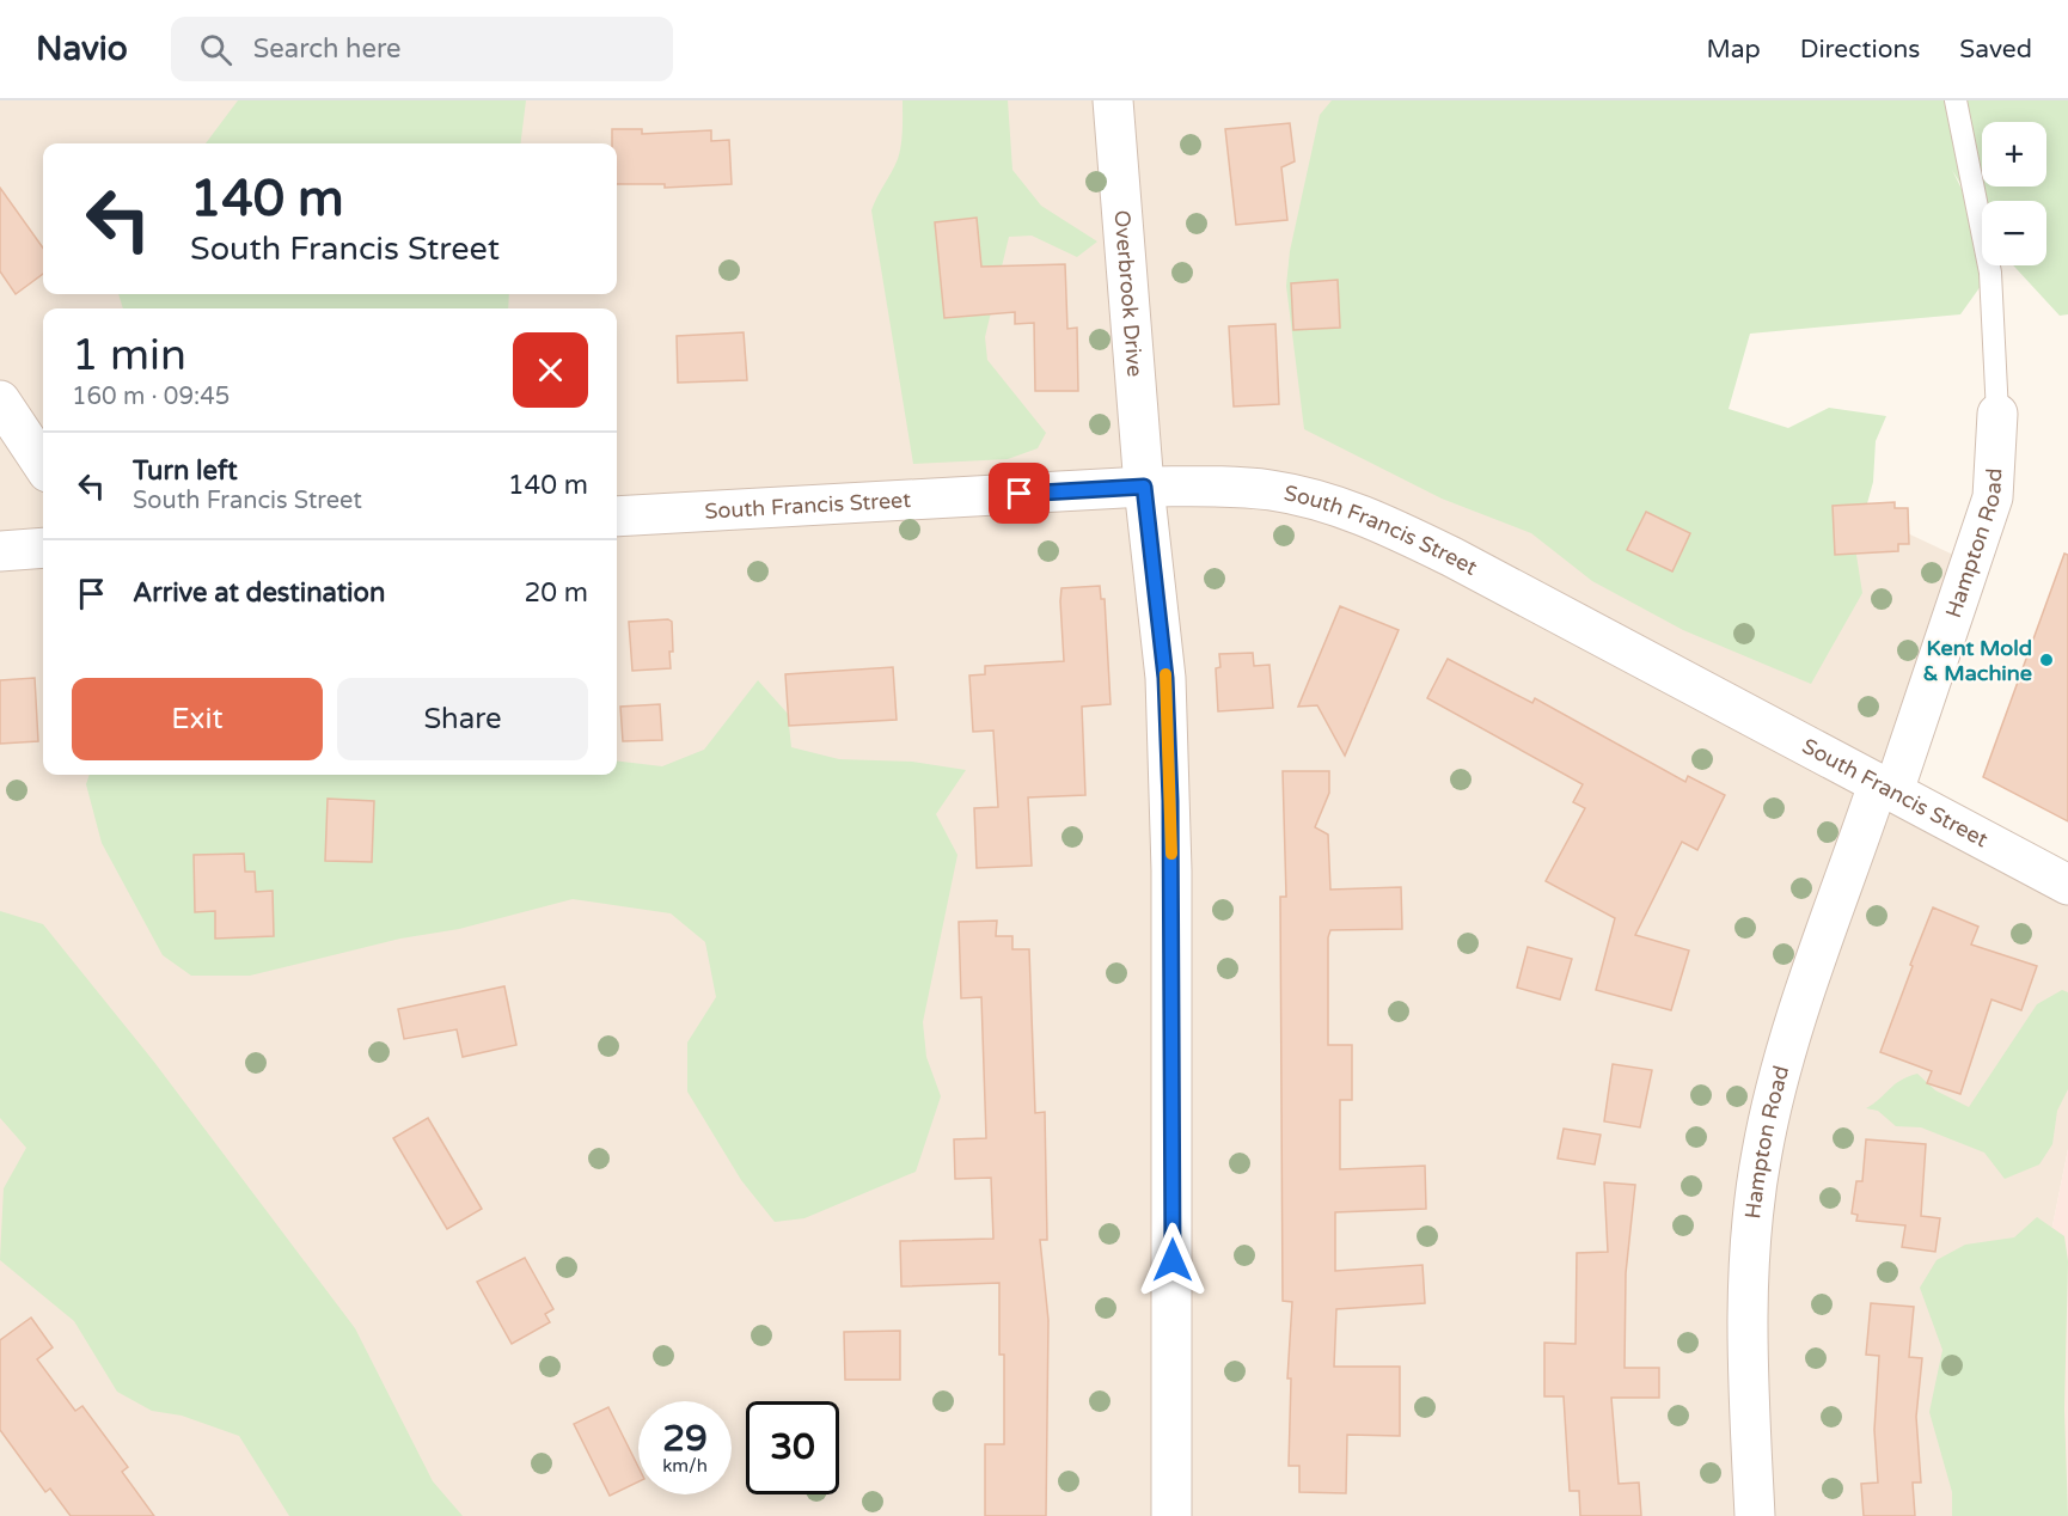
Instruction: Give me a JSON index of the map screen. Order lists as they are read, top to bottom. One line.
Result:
{"streets":{"street":["Overbrook Drive","South Francis Street","Hampton Road"]},"crossings":[["Overbrook Drive","South Francis Street"],["South Francis Street","Hampton Road"]],"places":["Kent Mold & Machine"],"page":{"header":"Navio","search":"Search here","nav":["Map","Directions","Saved"],"map_buttons":["+","−"],"turn":["140 m","South Francis Street"],"heading":["1 min","160 m · 09:45"],"list":[{"name":"Turn left","note":"South Francis Street","value":"140 m"},{"name":"Arrive at destination","value":"20 m"}],"buttons":["Exit","Share"],"speed":"29 km/h","limit":"30"}}
